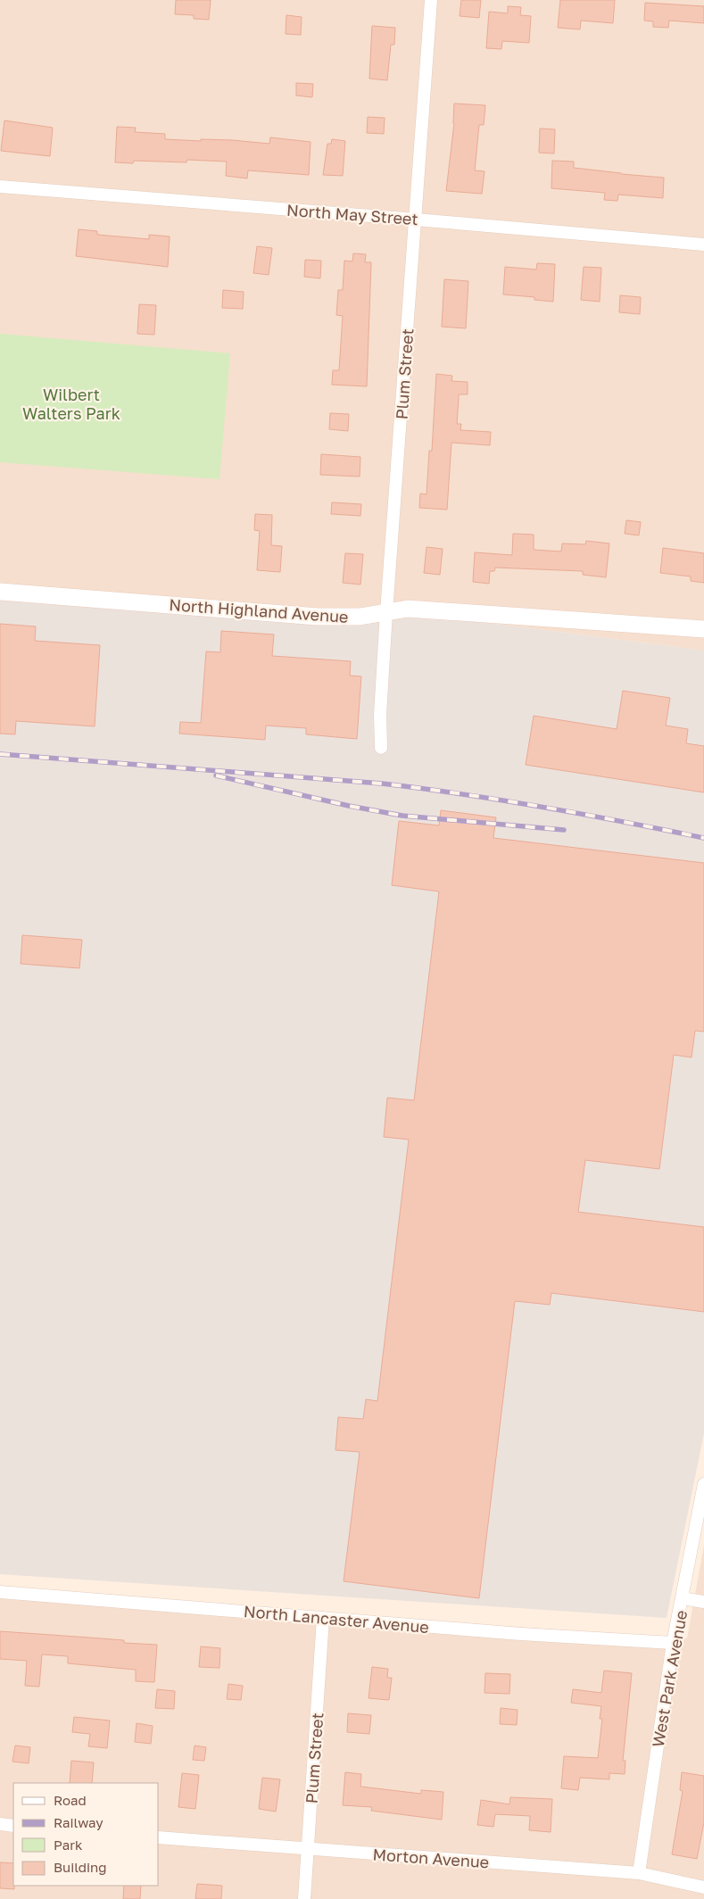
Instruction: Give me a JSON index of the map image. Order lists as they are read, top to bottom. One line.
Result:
{"streets":{"street":["North May Street","Plum Street","North Highland Avenue","North Lancaster Avenue","West Park Avenue","Morton Avenue"]},"crossings":[["North May Street","Plum Street"],["Plum Street","North Highland Avenue"],["Plum Street","North Lancaster Avenue"],["Plum Street","Morton Avenue"],["North Lancaster Avenue","West Park Avenue"],["West Park Avenue","Morton Avenue"]],"parks":["Wilbert Walters Park"],"legend":["Road","Railway","Park","Building"]}
